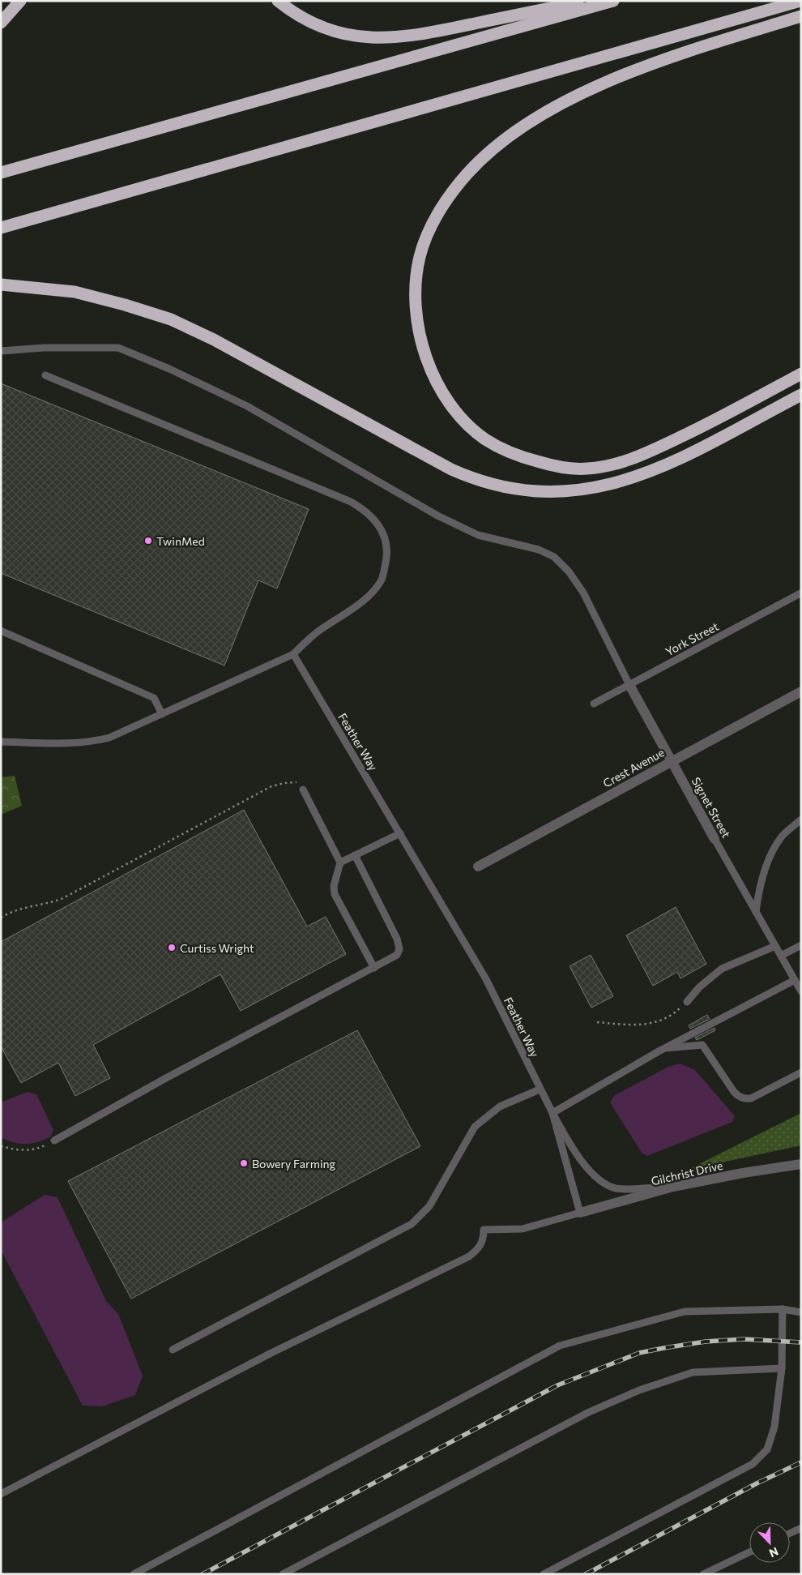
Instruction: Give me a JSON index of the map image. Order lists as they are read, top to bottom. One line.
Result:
{"streets":{"street":["Crest Avenue","Signet Street","Gilchrist Drive"],"lane":["York Street","Feather Way"]},"crossings":[["York Street","Signet Street"],["Feather Way","Gilchrist Drive"],["Crest Avenue","Signet Street"]],"places":["TwinMed","Curtiss Wright","Bowery Farming"],"north":"bottom right"}
